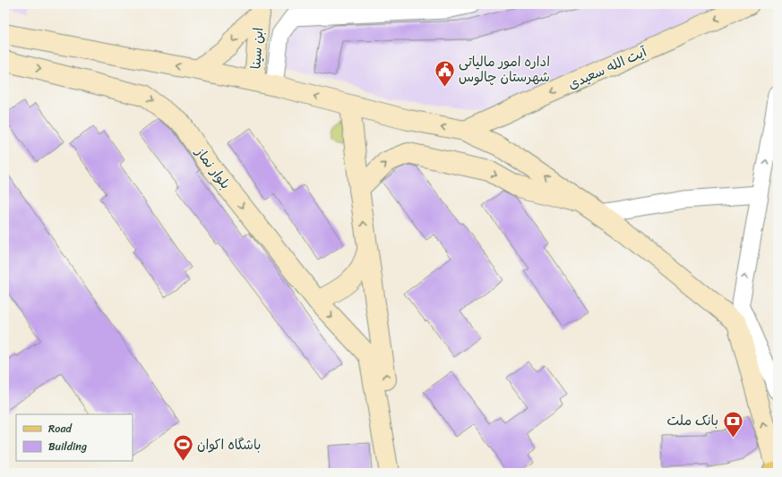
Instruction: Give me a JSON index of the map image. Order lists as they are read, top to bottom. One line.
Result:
{"streets":{"main road":["ابن سینا","آیت الله سعیدی","بلوار نماز"]},"one_way":["آیت الله سعیدی","بلوار نماز"],"places":{"public building":["اداره امور مالیاتی شهرستان چالوس"],"bank":["بانک ملت"],"sports":["باشگاه اکوان"]},"legend":["Road","Building"]}
